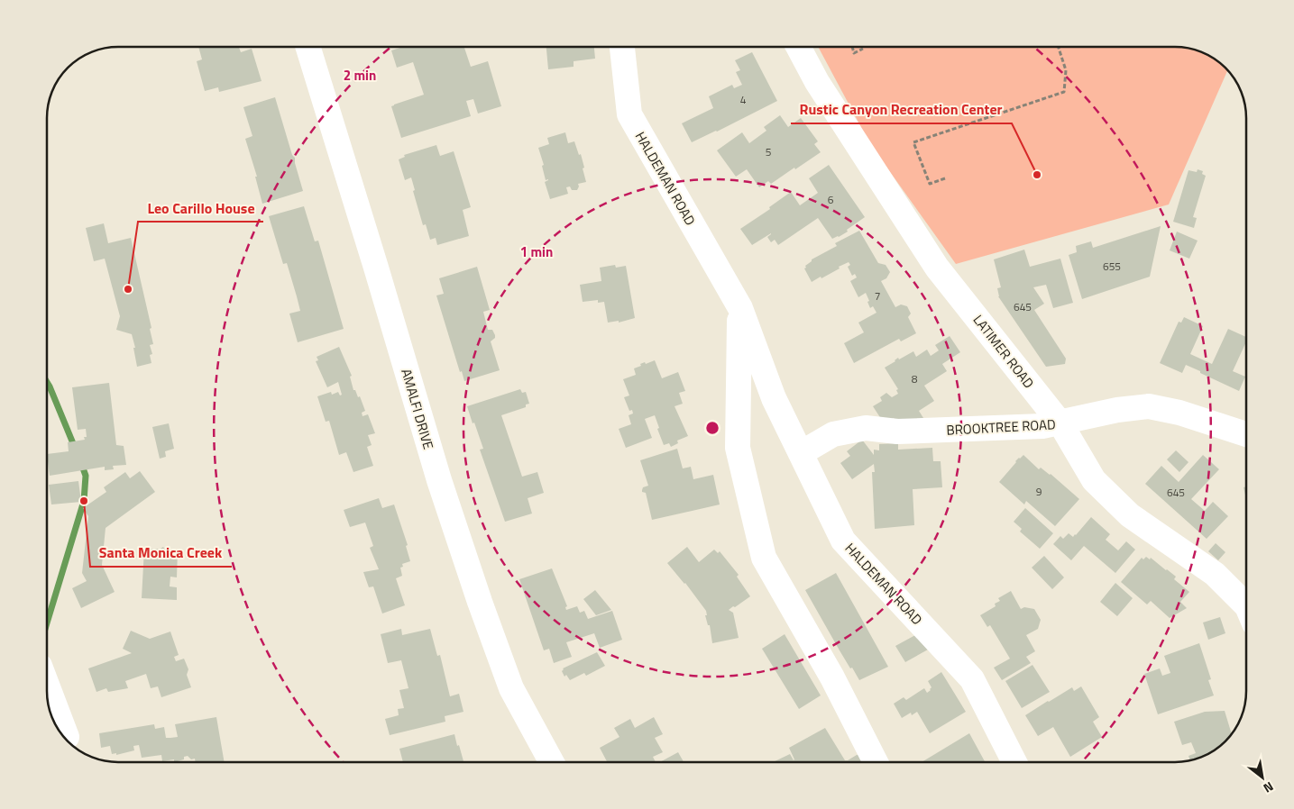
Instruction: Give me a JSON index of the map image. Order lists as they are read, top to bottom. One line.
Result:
{"streets":{"street":["HALDEMAN ROAD","LATIMER ROAD","AMALFI DRIVE","BROOKTREE ROAD"]},"crossings":[["HALDEMAN ROAD","BROOKTREE ROAD"],["LATIMER ROAD","BROOKTREE ROAD"]],"places":["Rustic Canyon Recreation Center","Leo Carillo House","Santa Monica Creek"],"house_numbers":["4","5","6","655","7","645","8","9","645"],"north":"bottom right","rings":["2 min","1 min"]}
